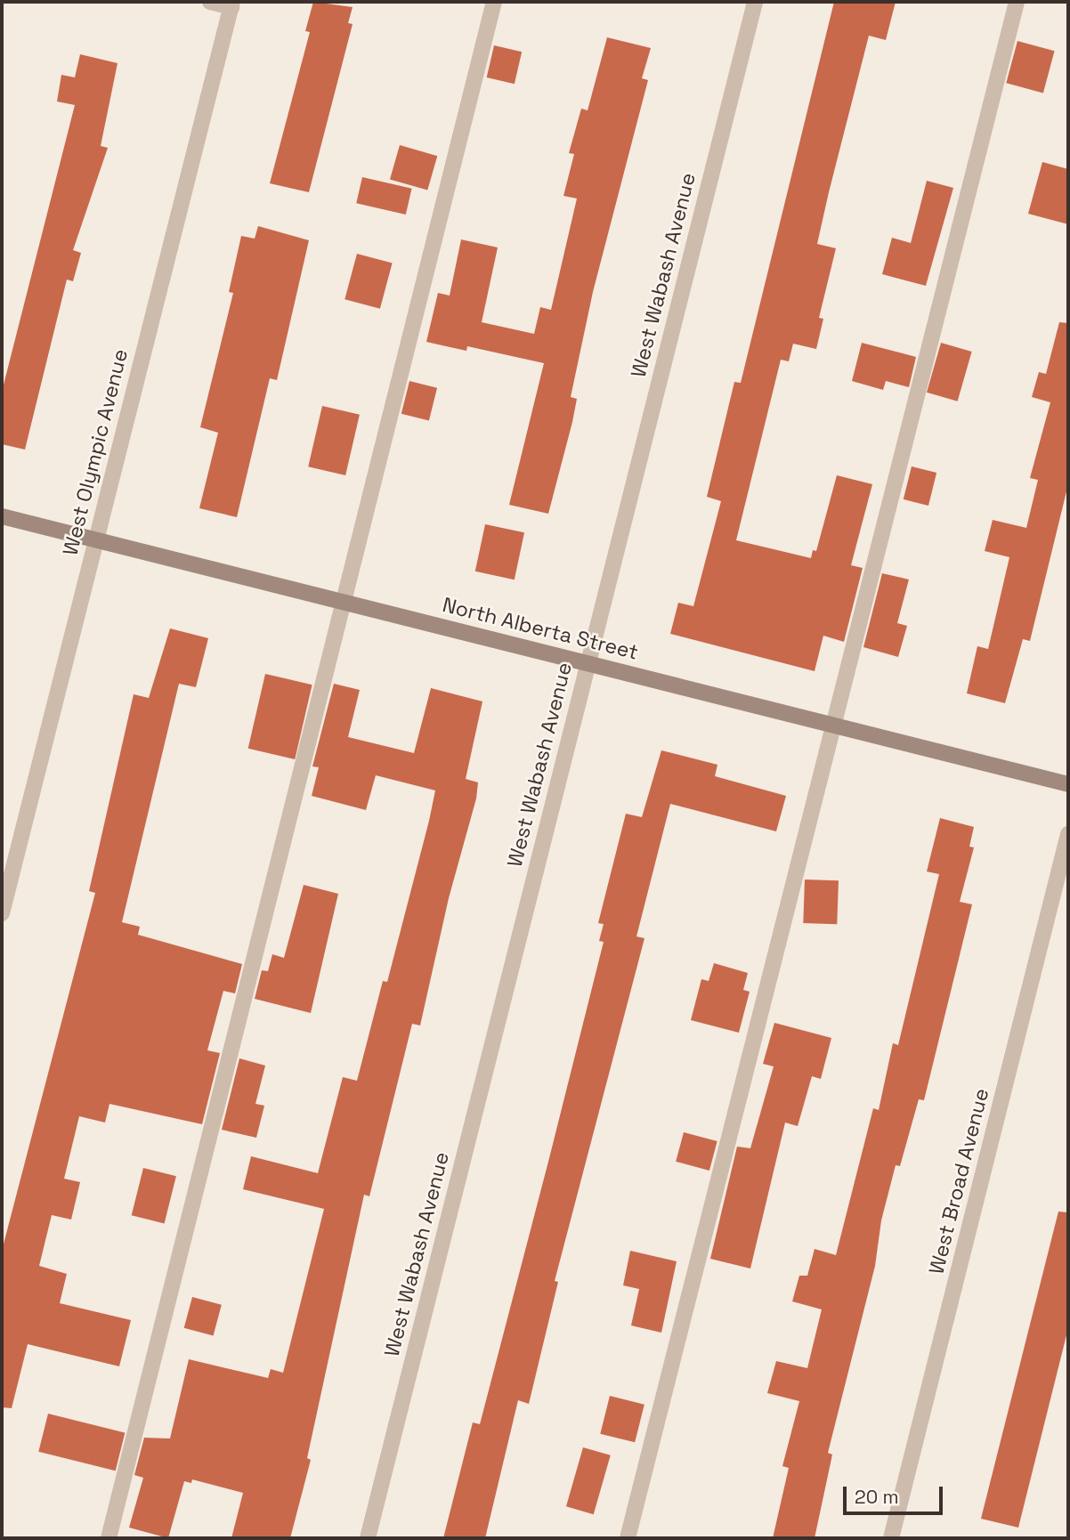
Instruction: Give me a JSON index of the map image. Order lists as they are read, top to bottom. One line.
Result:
{"streets":{"main road":["North Alberta Street"],"street":["West Wabash Avenue","West Olympic Avenue","West Broad Avenue"]},"crossings":[["West Wabash Avenue","North Alberta Street"],["West Olympic Avenue","North Alberta Street"]],"scale_bar":"20 m"}
